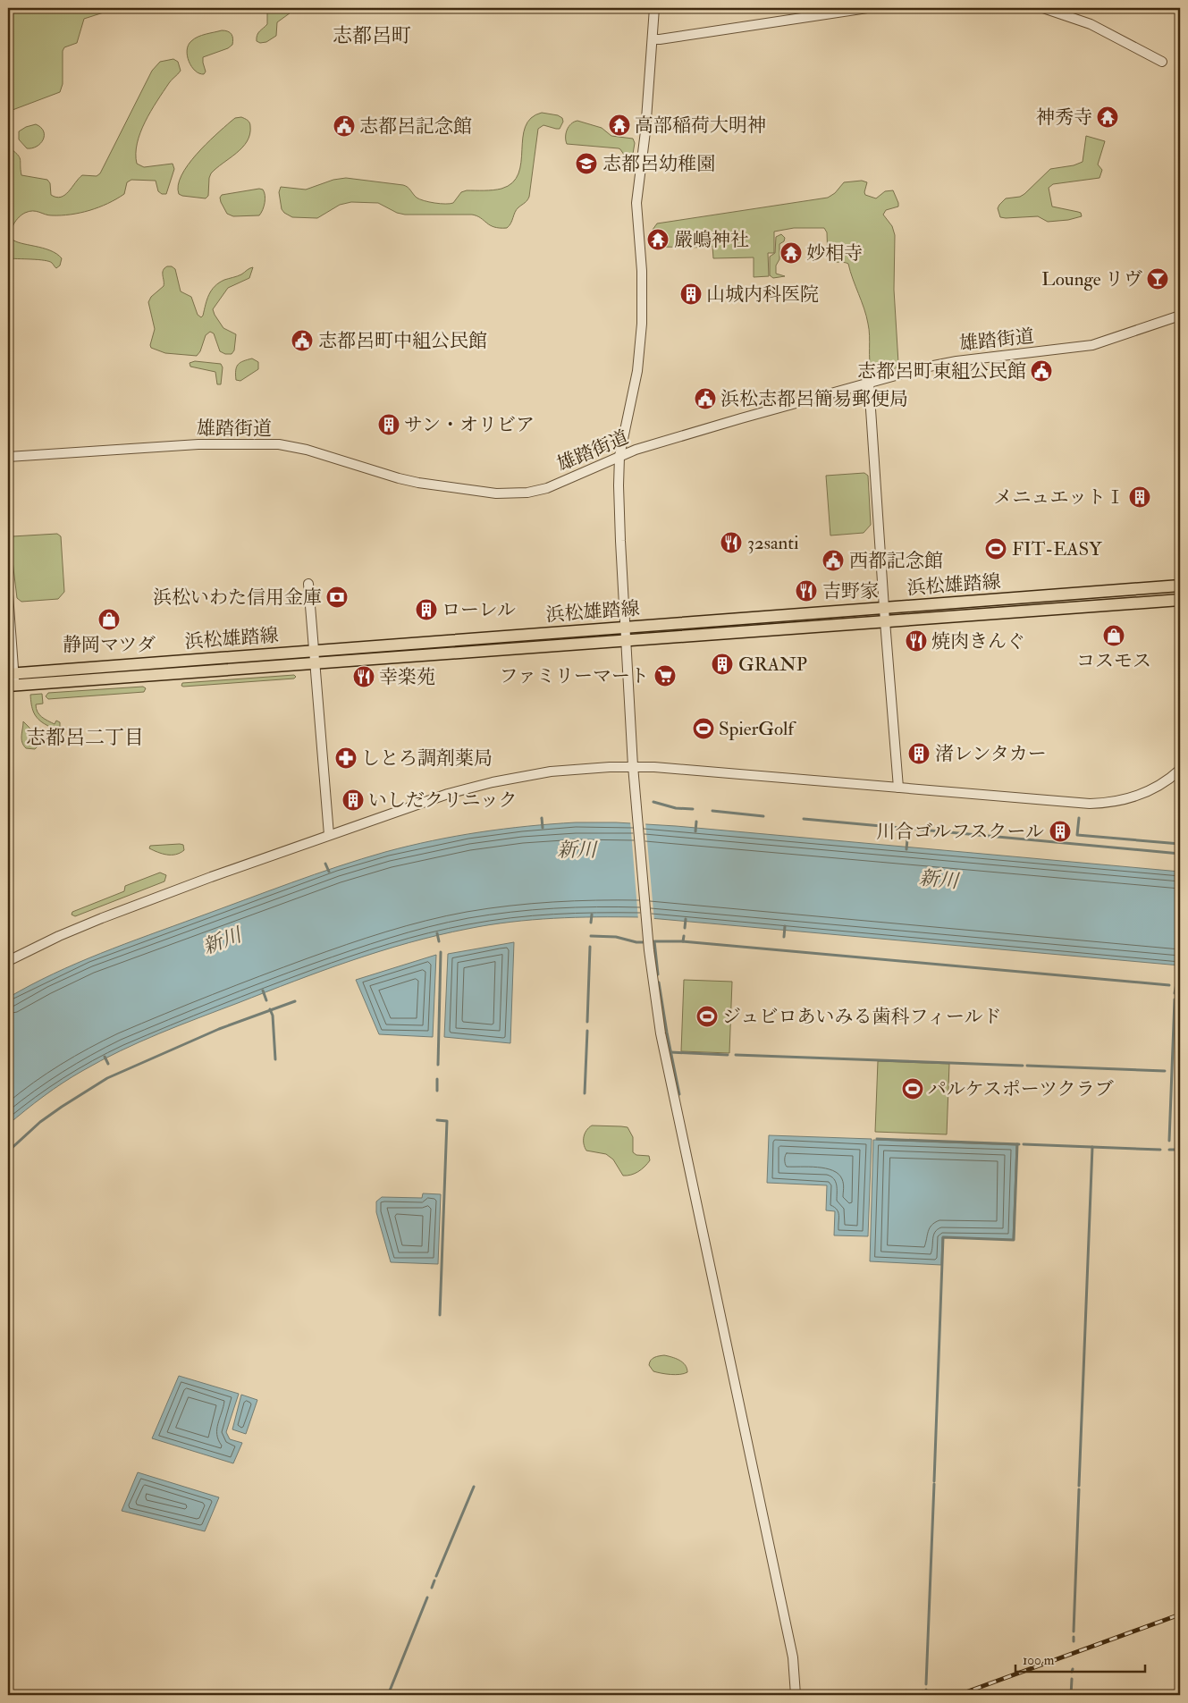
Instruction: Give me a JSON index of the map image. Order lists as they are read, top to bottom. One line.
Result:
{"streets":{"main road":["浜松雄踏線"],"street":["雄踏街道"]},"districts":["志都呂町","志都呂二丁目"],"water":["新川"],"places":{"temple":["神秀寺","高部稲荷大明神","嚴嶋神社","妙相寺"],"public building":["志都呂記念館","志都呂町中組公民館","志都呂町東組公民館","浜松志都呂簡易郵便局","西都記念館"],"school or university":["志都呂幼稚園"],"bar":["Lounge リヴ"],"building":["山城内科医院","サン・オリビア","メニュエットⅠ","ローレル","GRANP","渚レンタカー","いしだクリニック","川合ゴルフスクール"],"restaurant":["32santi","吉野家","焼肉きんぐ","幸楽苑"],"sports":["FIT-EASY","SpierGolf","ジュビロあいみる歯科フィールド","パルケスポーツクラブ"],"bank":["浜松いわた信用金庫"],"shop":["静岡マツダ","コスモス"],"supermarket":["ファミリーマート"],"pharmacy":["しとろ調剤薬局"]},"scale_bar":"100 m"}
